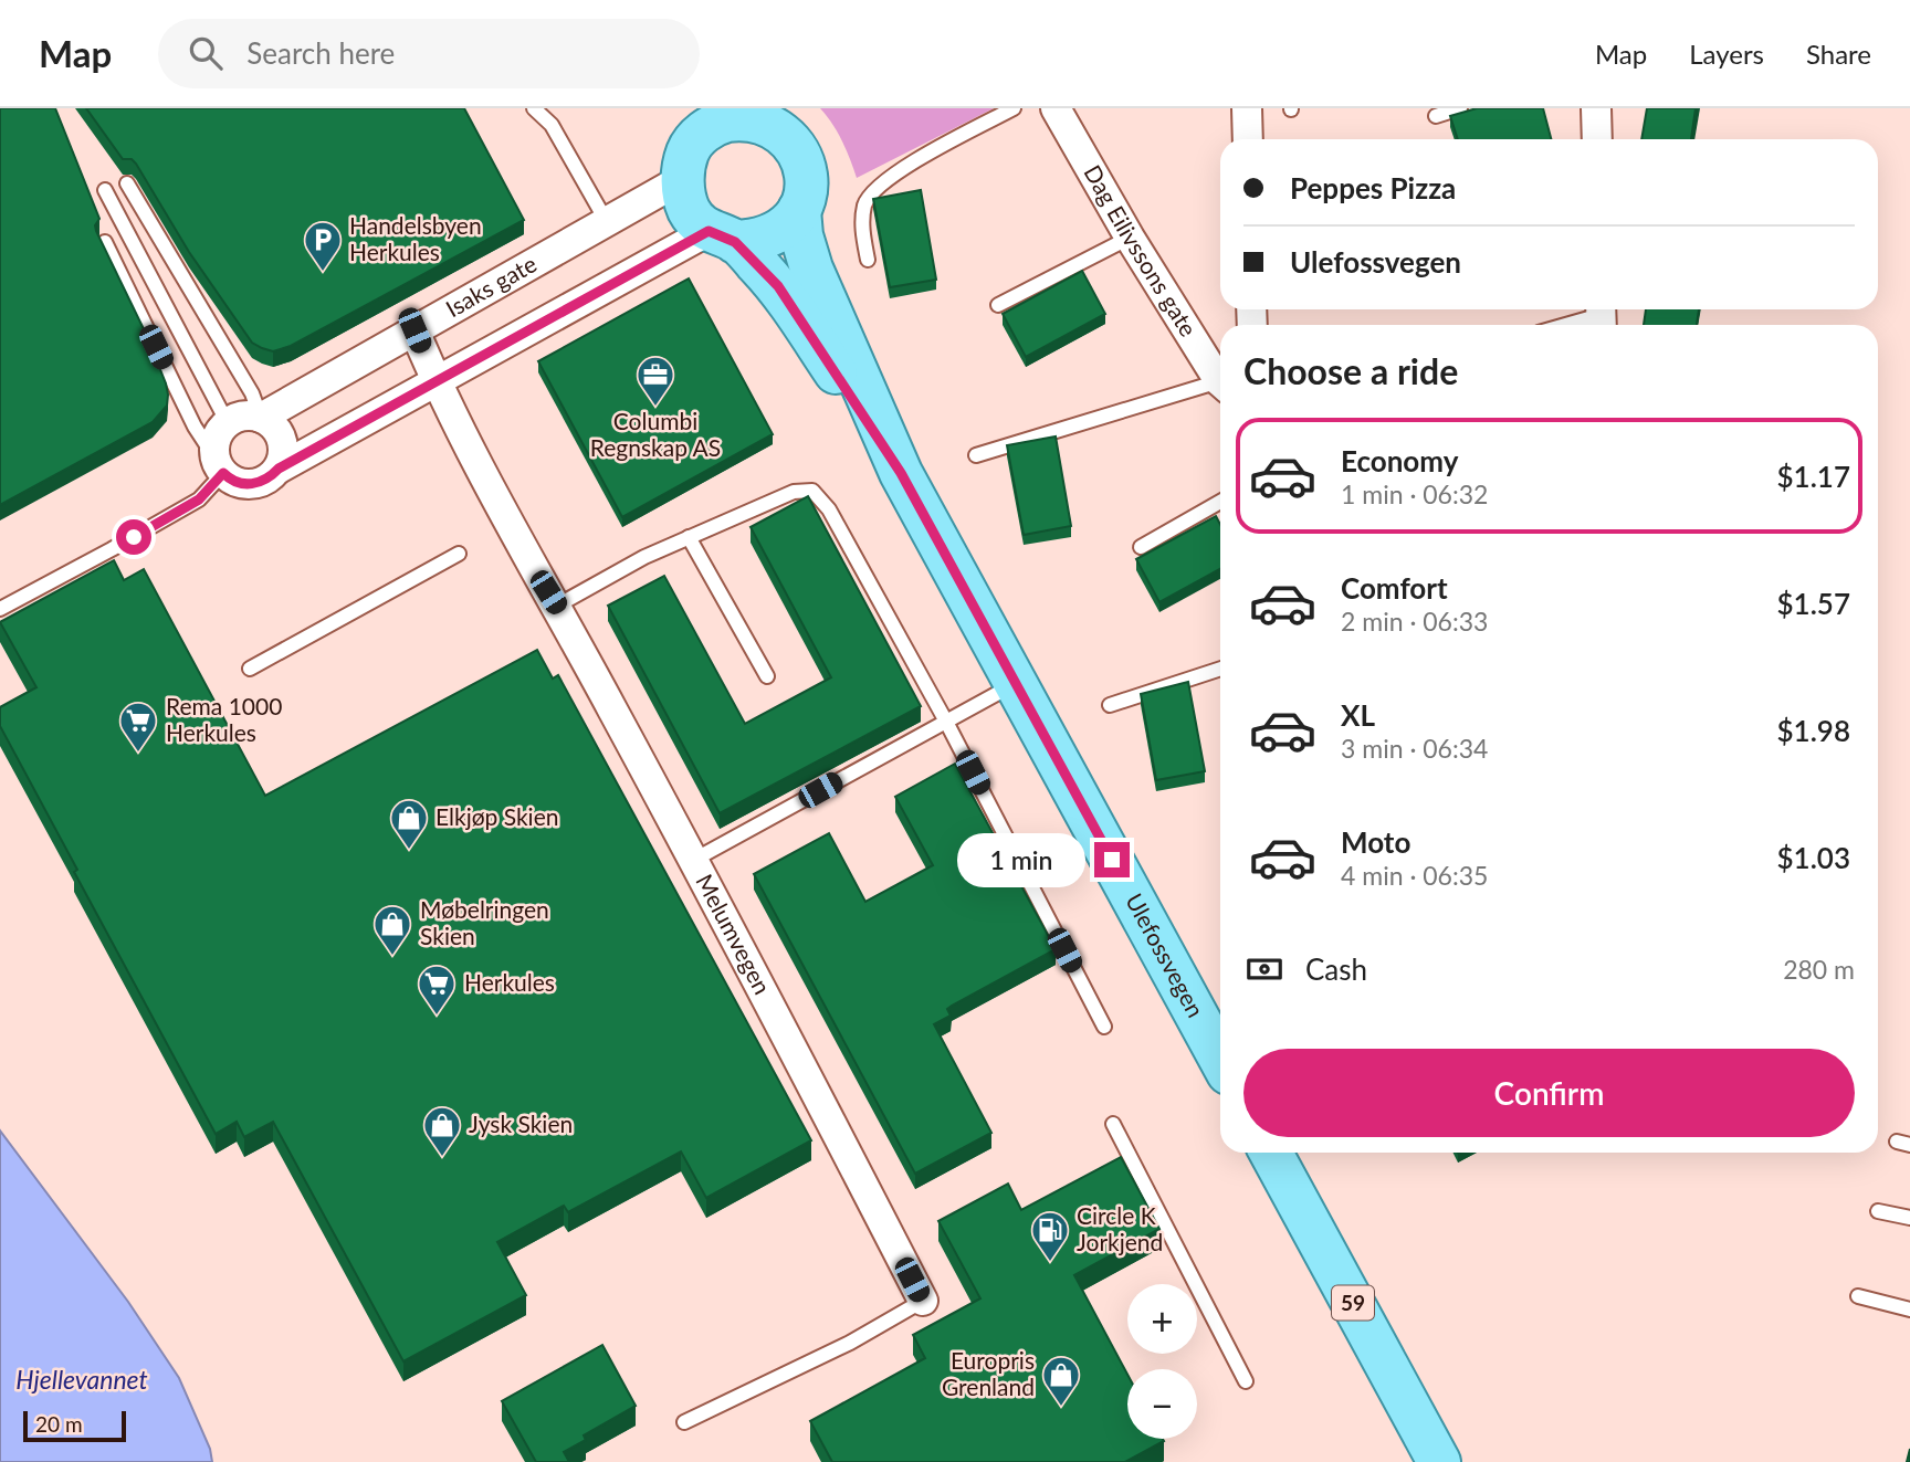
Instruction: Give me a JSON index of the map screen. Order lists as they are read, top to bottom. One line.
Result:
{"streets":{"main road":["Ulefossvegen","59"],"street":["Dag Eilivssons gate","Isaks gate","Melumvegen"]},"crossings":[["Isaks gate","Melumvegen"],["Isaks gate","Ulefossvegen"]],"water":["Hjellevannet"],"places":{"parking":["Handelsbyen Herkules"],"office":["Columbi Regnskap AS"],"supermarket":["Rema 1000 Herkules","Herkules"],"shop":["Elkjøp Skien","Møbelringen Skien","Jysk Skien","Europris Grenland"],"fuel station":["Circle K Jorkjend"]},"scale_bar":"20 m","page":{"header":"Map","search":"Search here","nav":["Map","Layers","Share"],"banner":["Peppes Pizza","Ulefossvegen"],"heading":"Choose a ride","list":[{"name":"Economy","note":"1 min · 06:32","value":"$1.17"},{"name":"Comfort","note":"2 min · 06:33","value":"$1.57"},{"name":"XL","note":"3 min · 06:34","value":"$1.98"},{"name":"Moto","note":"4 min · 06:35","value":"$1.03"}],"bubble":"1 min","pay":["Cash","280 m"],"buttons":"Confirm","map_buttons":["+","−"],"scale":"20 m"}}
